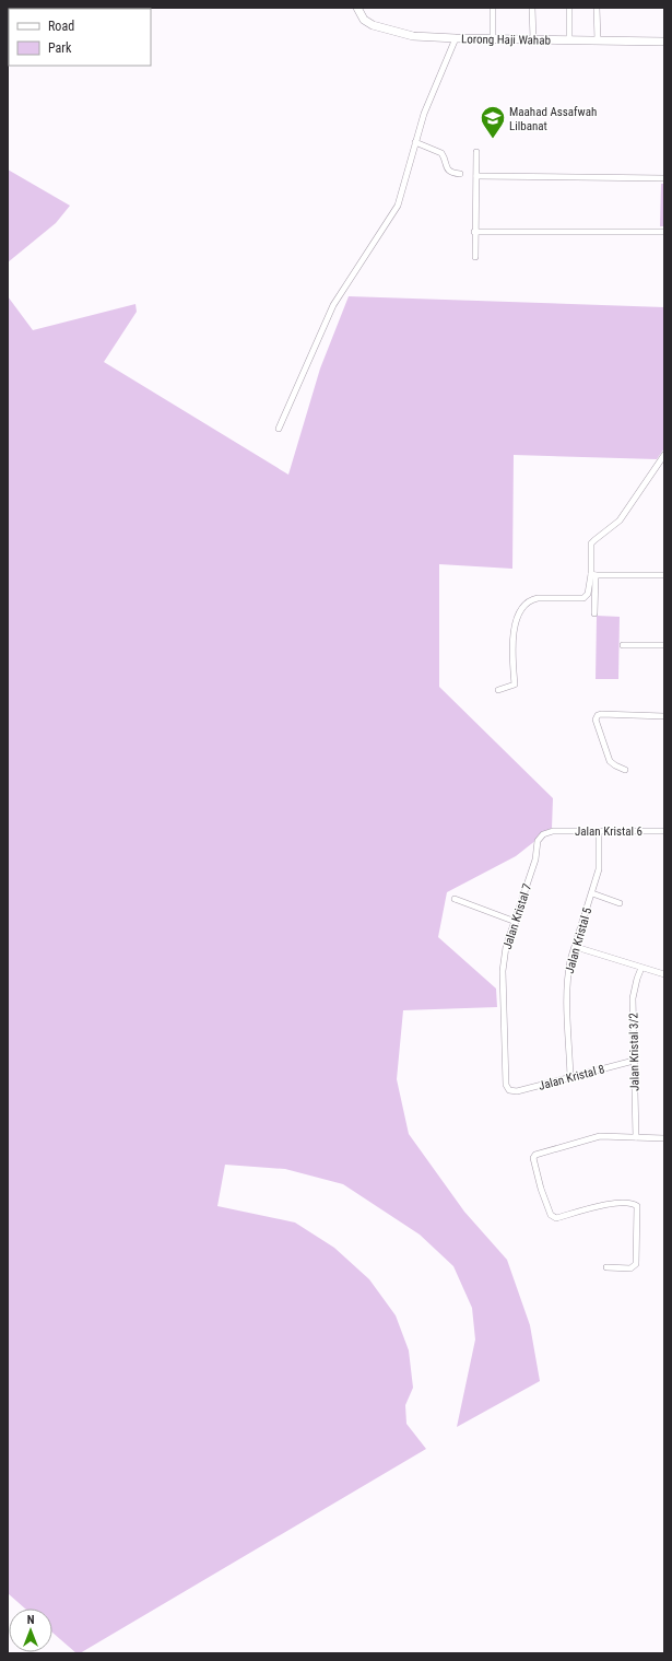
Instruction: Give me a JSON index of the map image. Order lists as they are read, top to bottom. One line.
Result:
{"streets":{"street":["Lorong Haji Wahab","Jalan Kristal 6","Jalan Kristal 7","Jalan Kristal 5","Jalan Kristal 3/2","Jalan Kristal 8"]},"crossings":[["Jalan Kristal 6","Jalan Kristal 7"],["Jalan Kristal 6","Jalan Kristal 5"],["Jalan Kristal 7","Jalan Kristal 8"],["Jalan Kristal 5","Jalan Kristal 8"],["Jalan Kristal 3/2","Jalan Kristal 8"]],"places":{"school or university":["Maahad Assafwah Lilbanat"]},"legend":["Road","Park"],"north":"top"}
